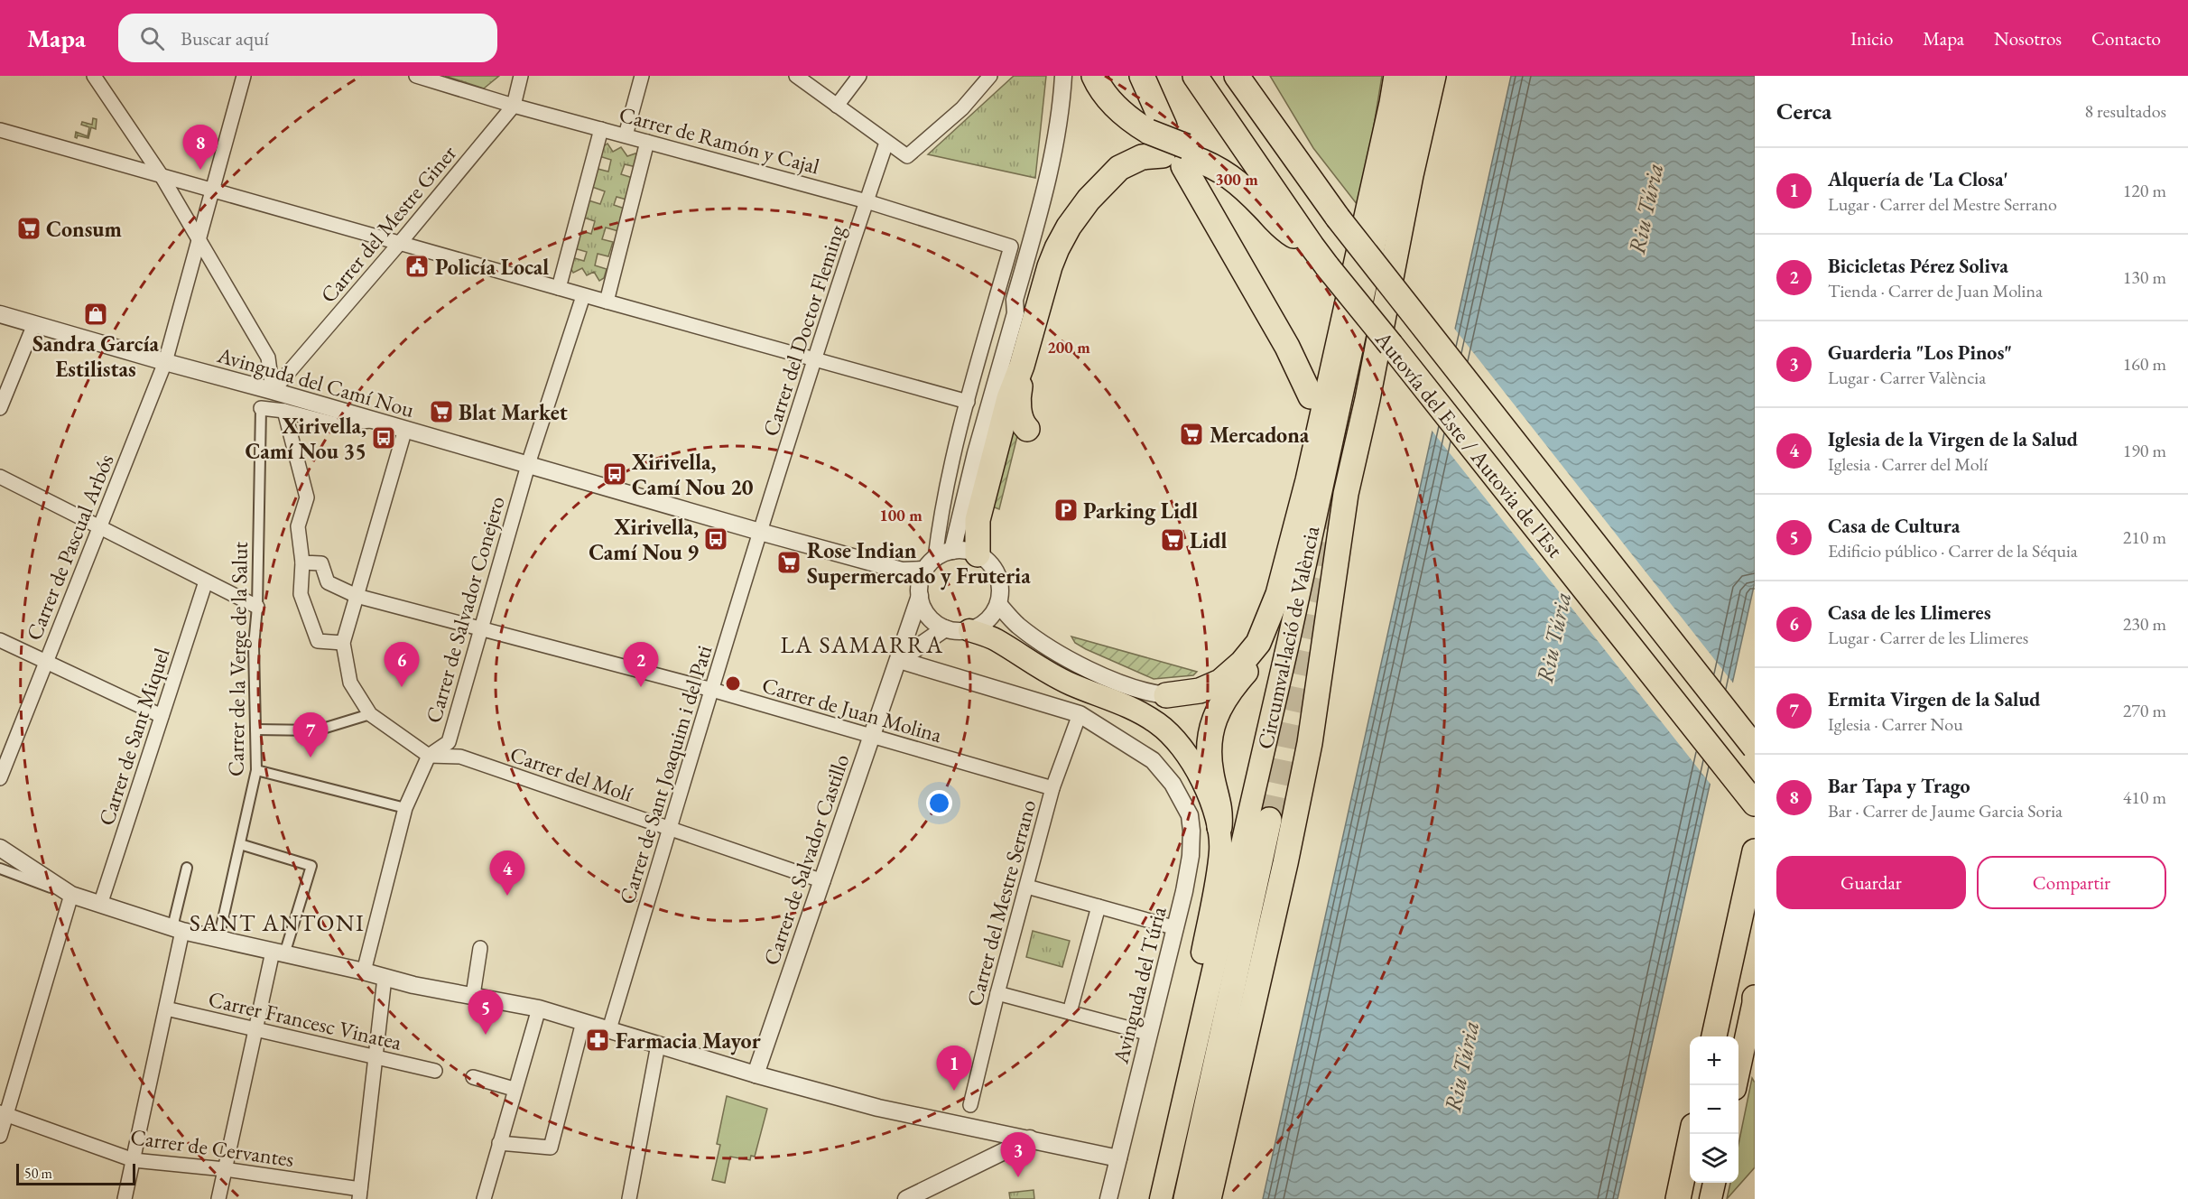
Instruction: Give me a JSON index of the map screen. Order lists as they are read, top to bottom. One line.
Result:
{"streets":{"highway":["Autovía del Este / Autovia de l'Est","Circumval·lació de València"],"street":["Carrer de Ramón y Cajal","Carrer del Mestre Giner","Carrer del Doctor Fleming","Avinguda del Camí Nou","Carrer de Pascual Arbós","Carrer de Salvador Conejero","Carrer de la Verge de la Salut","Carrer de Juan Molina","Carrer de Sant Miquel","Carrer del Molí","Carrer de Sant Joaquim i del Pati","Carrer de Salvador Castillo","Carrer del Mestre Serrano","Avinguda del Túria","Carrer Francesc Vinatea","Carrer de Cervantes"]},"crossings":[["Carrer de Ramón y Cajal","Carrer del Mestre Giner"],["Carrer de Ramón y Cajal","Carrer del Doctor Fleming"],["Carrer del Mestre Giner","Avinguda del Camí Nou"],["Carrer del Doctor Fleming","Avinguda del Camí Nou"],["Carrer del Doctor Fleming","Carrer de Sant Joaquim i del Pati"],["Avinguda del Camí Nou","Carrer de Pascual Arbós"],["Avinguda del Camí Nou","Carrer de Salvador Conejero"],["Avinguda del Camí Nou","Carrer de Sant Joaquim i del Pati"],["Carrer de Salvador Conejero","Carrer de Juan Molina"],["Carrer de Salvador Conejero","Carrer del Molí"],["Carrer de Juan Molina","Carrer de Sant Joaquim i del Pati"],["Carrer de Juan Molina","Carrer de Salvador Castillo"],["Carrer de Juan Molina","Carrer del Mestre Serrano"],["Carrer del Molí","Carrer de Sant Joaquim i del Pati"],["Carrer del Molí","Carrer de Salvador Castillo"],["Carrer de Salvador Castillo","Avinguda del Túria"],["Carrer del Mestre Serrano","Avinguda del Túria"]],"districts":["LA SAMARRA","SANT ANTONI"],"water":["Riu Túria"],"places":{"supermarket":["Consum","Blat Market","Mercadona","Lidl","Rose Indian Supermercado y Fruteria"],"public building":["Policía Local"],"shop":["Sandra García Estilistas"],"bus stop":["Xirivella, Camí Nou 35","Xirivella, Camí Nou 20","Xirivella, Camí Nou 9"],"parking":["Parking Lidl"],"pharmacy":["Farmacia Mayor"]},"scale_bar":"50 m","page":{"header":"Mapa","search":"Buscar aquí","nav":["Inicio","Mapa","Nosotros","Contacto"],"heading":["Cerca","8 resultados"],"pins":["8","2","6","7","4","5","1","3"],"list":[{"mark":"1","name":"Alquería de 'La Closa'","note":"Lugar · Carrer del Mestre Serrano","value":"120 m"},{"mark":"2","name":"Bicicletas Pérez Soliva","note":"Tienda · Carrer de Juan Molina","value":"130 m"},{"mark":"3","name":"Guarderia \"Los Pinos\"","note":"Lugar · Carrer València","value":"160 m"},{"mark":"4","name":"Iglesia de la Virgen de la Salud","note":"Iglesia · Carrer del Molí","value":"190 m"},{"mark":"5","name":"Casa de Cultura","note":"Edificio público · Carrer de la Séquia","value":"210 m"},{"mark":"6","name":"Casa de les Llimeres","note":"Lugar · Carrer de les Llimeres","value":"230 m"},{"mark":"7","name":"Ermita Virgen de la Salud","note":"Iglesia · Carrer Nou","value":"270 m"},{"mark":"8","name":"Bar Tapa y Trago","note":"Bar · Carrer de Jaume Garcia Soria","value":"410 m"}],"buttons":["Guardar","Compartir"],"map_buttons":["+","−"],"scale":"50 m"},"rings":["300 m","200 m","100 m"]}
